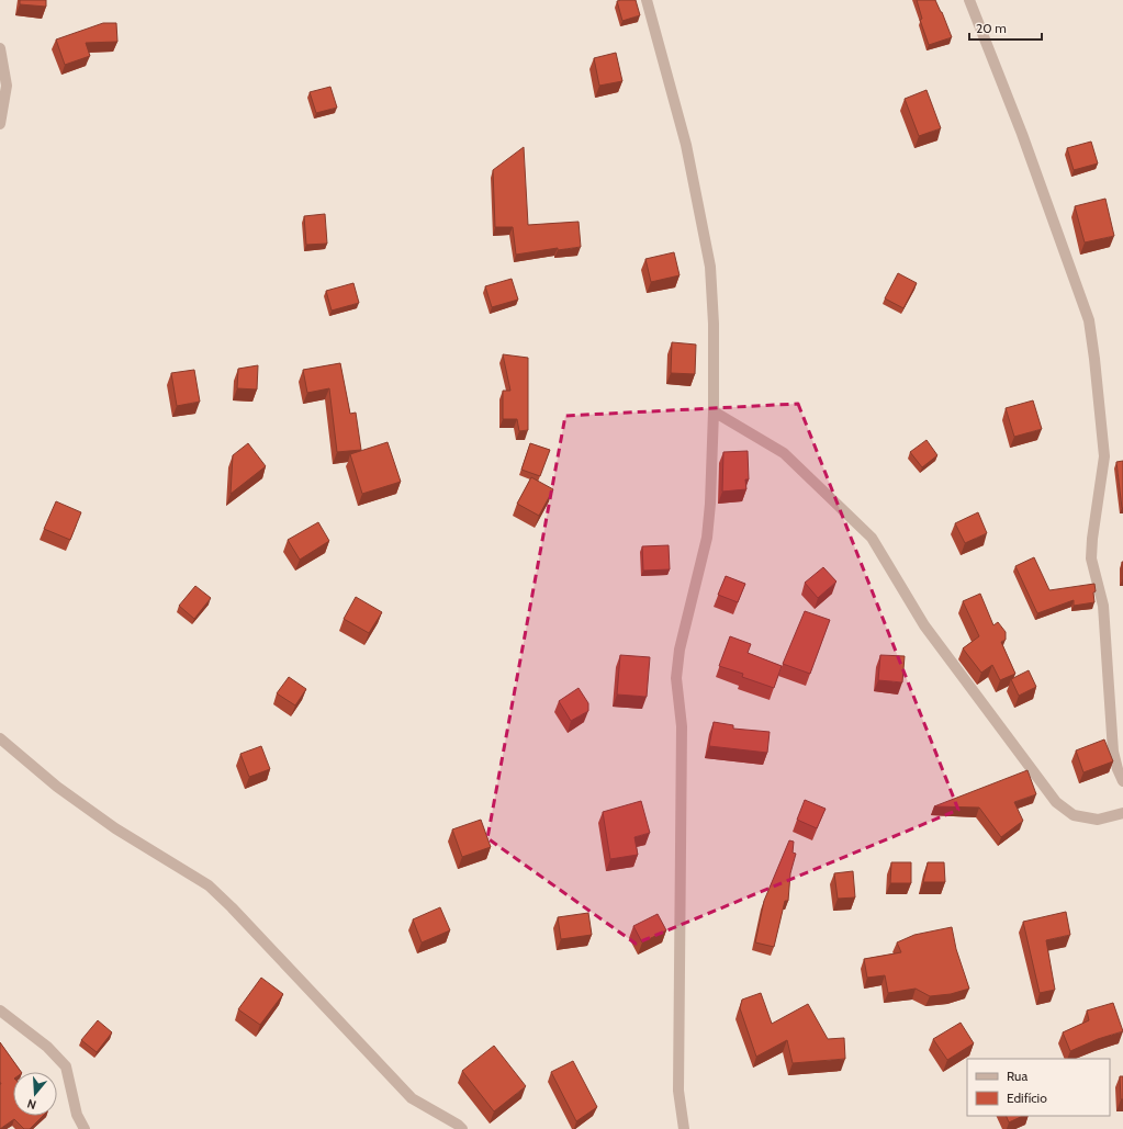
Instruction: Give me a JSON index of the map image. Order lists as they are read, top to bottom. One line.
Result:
{"legend":["Rua","Edifício"],"scale_bar":"20 m","north":"bottom"}
